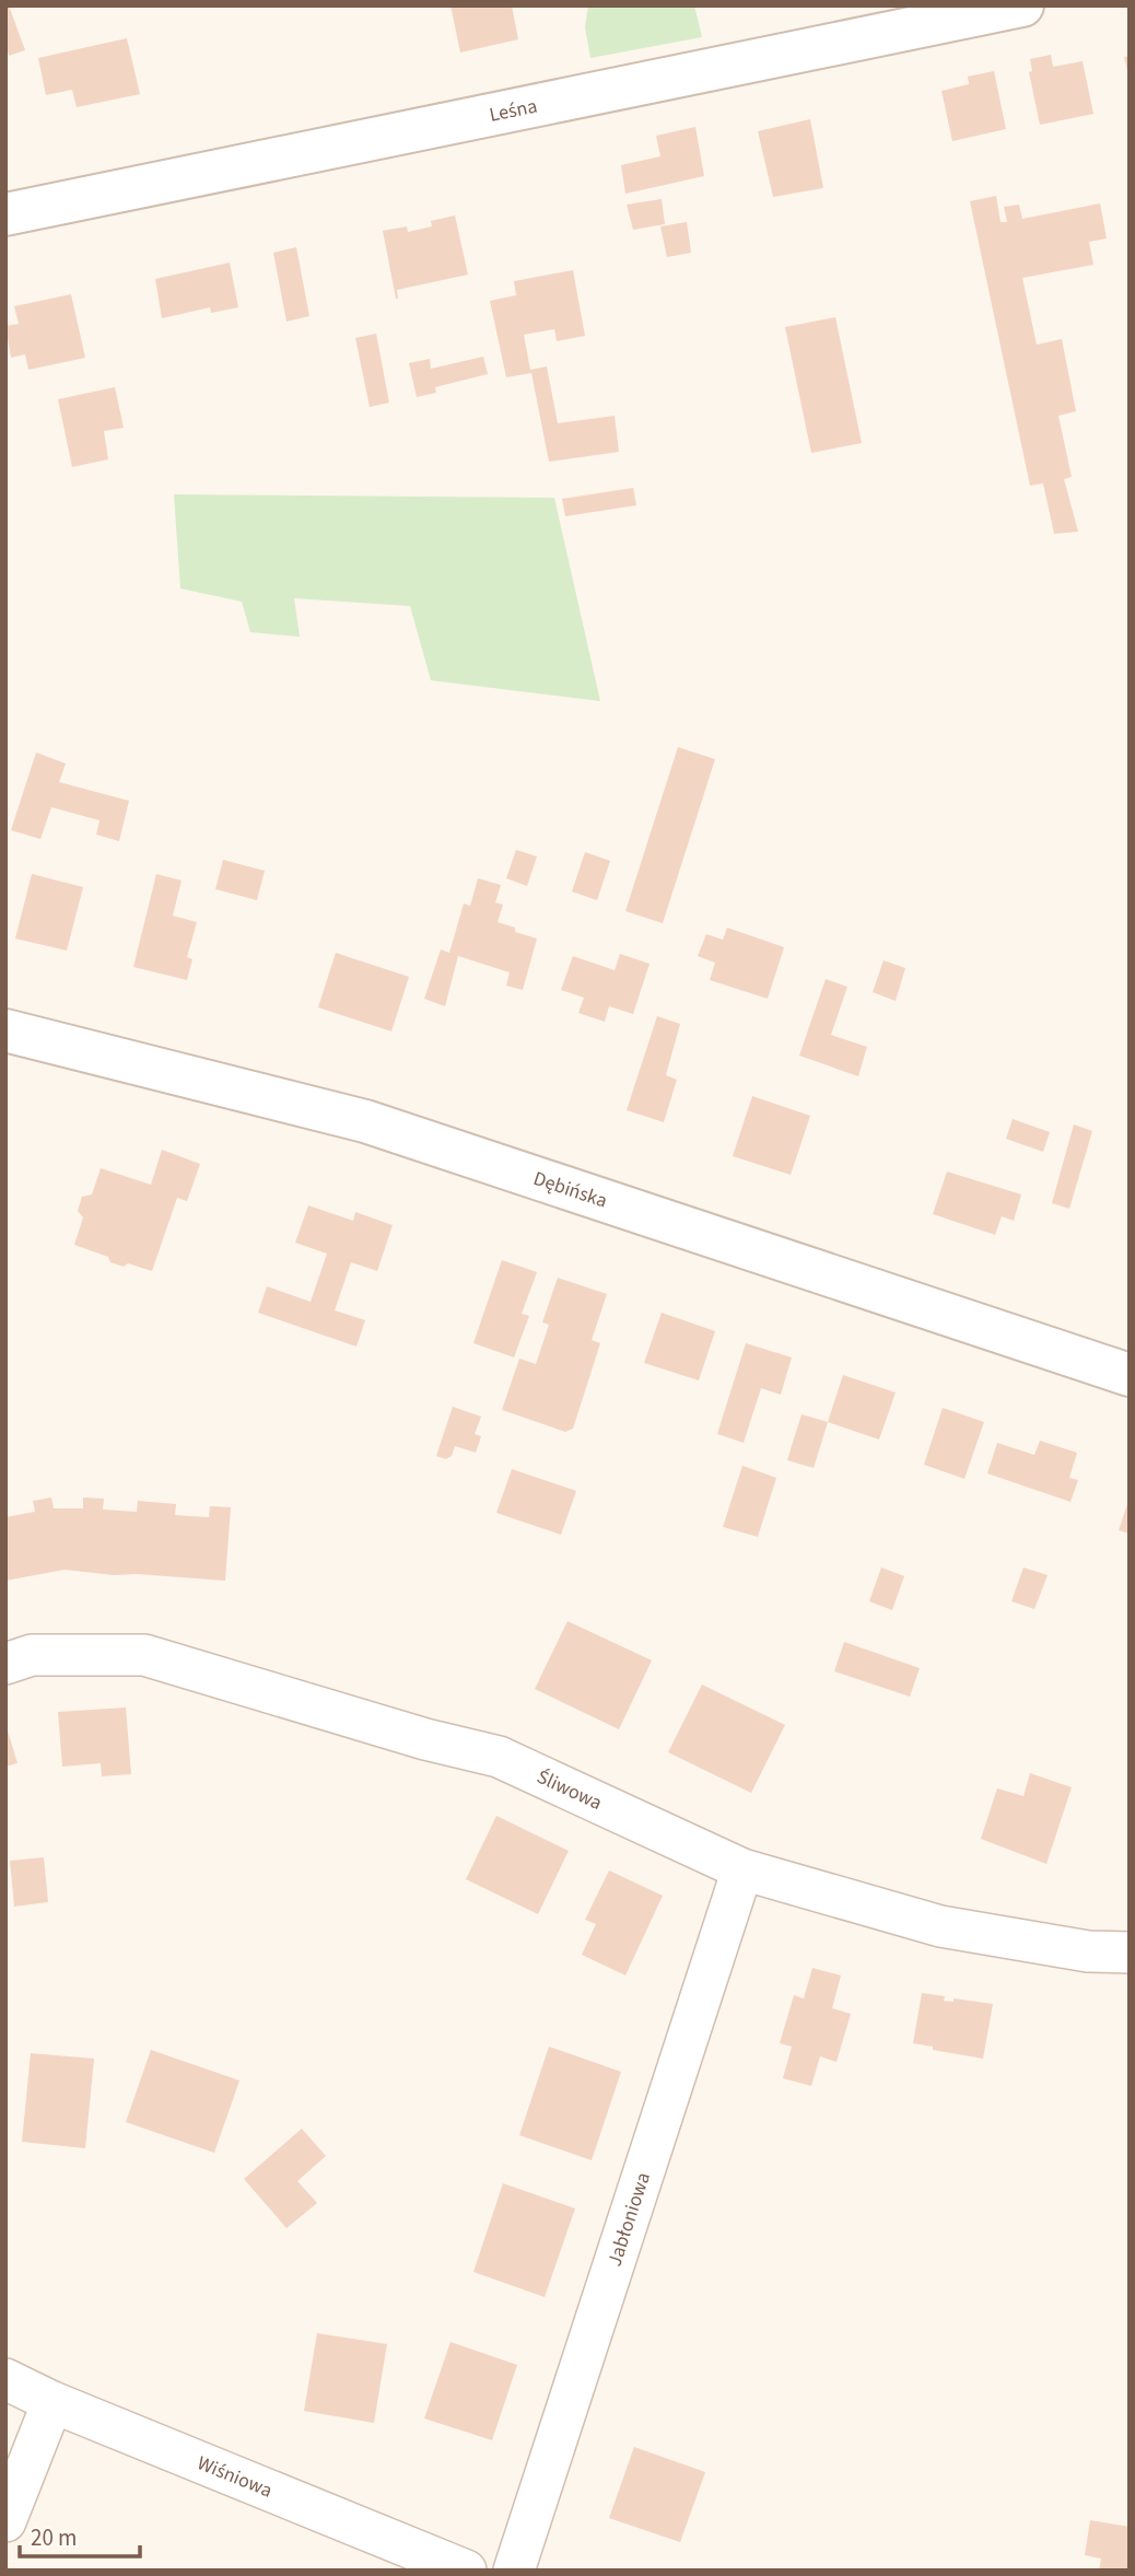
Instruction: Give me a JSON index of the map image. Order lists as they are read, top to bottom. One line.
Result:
{"streets":{"street":["Leśna","Dębińska","Śliwowa","Jabłoniowa","Wiśniowa"]},"crossings":[["Śliwowa","Jabłoniowa"]],"scale_bar":"20 m"}
